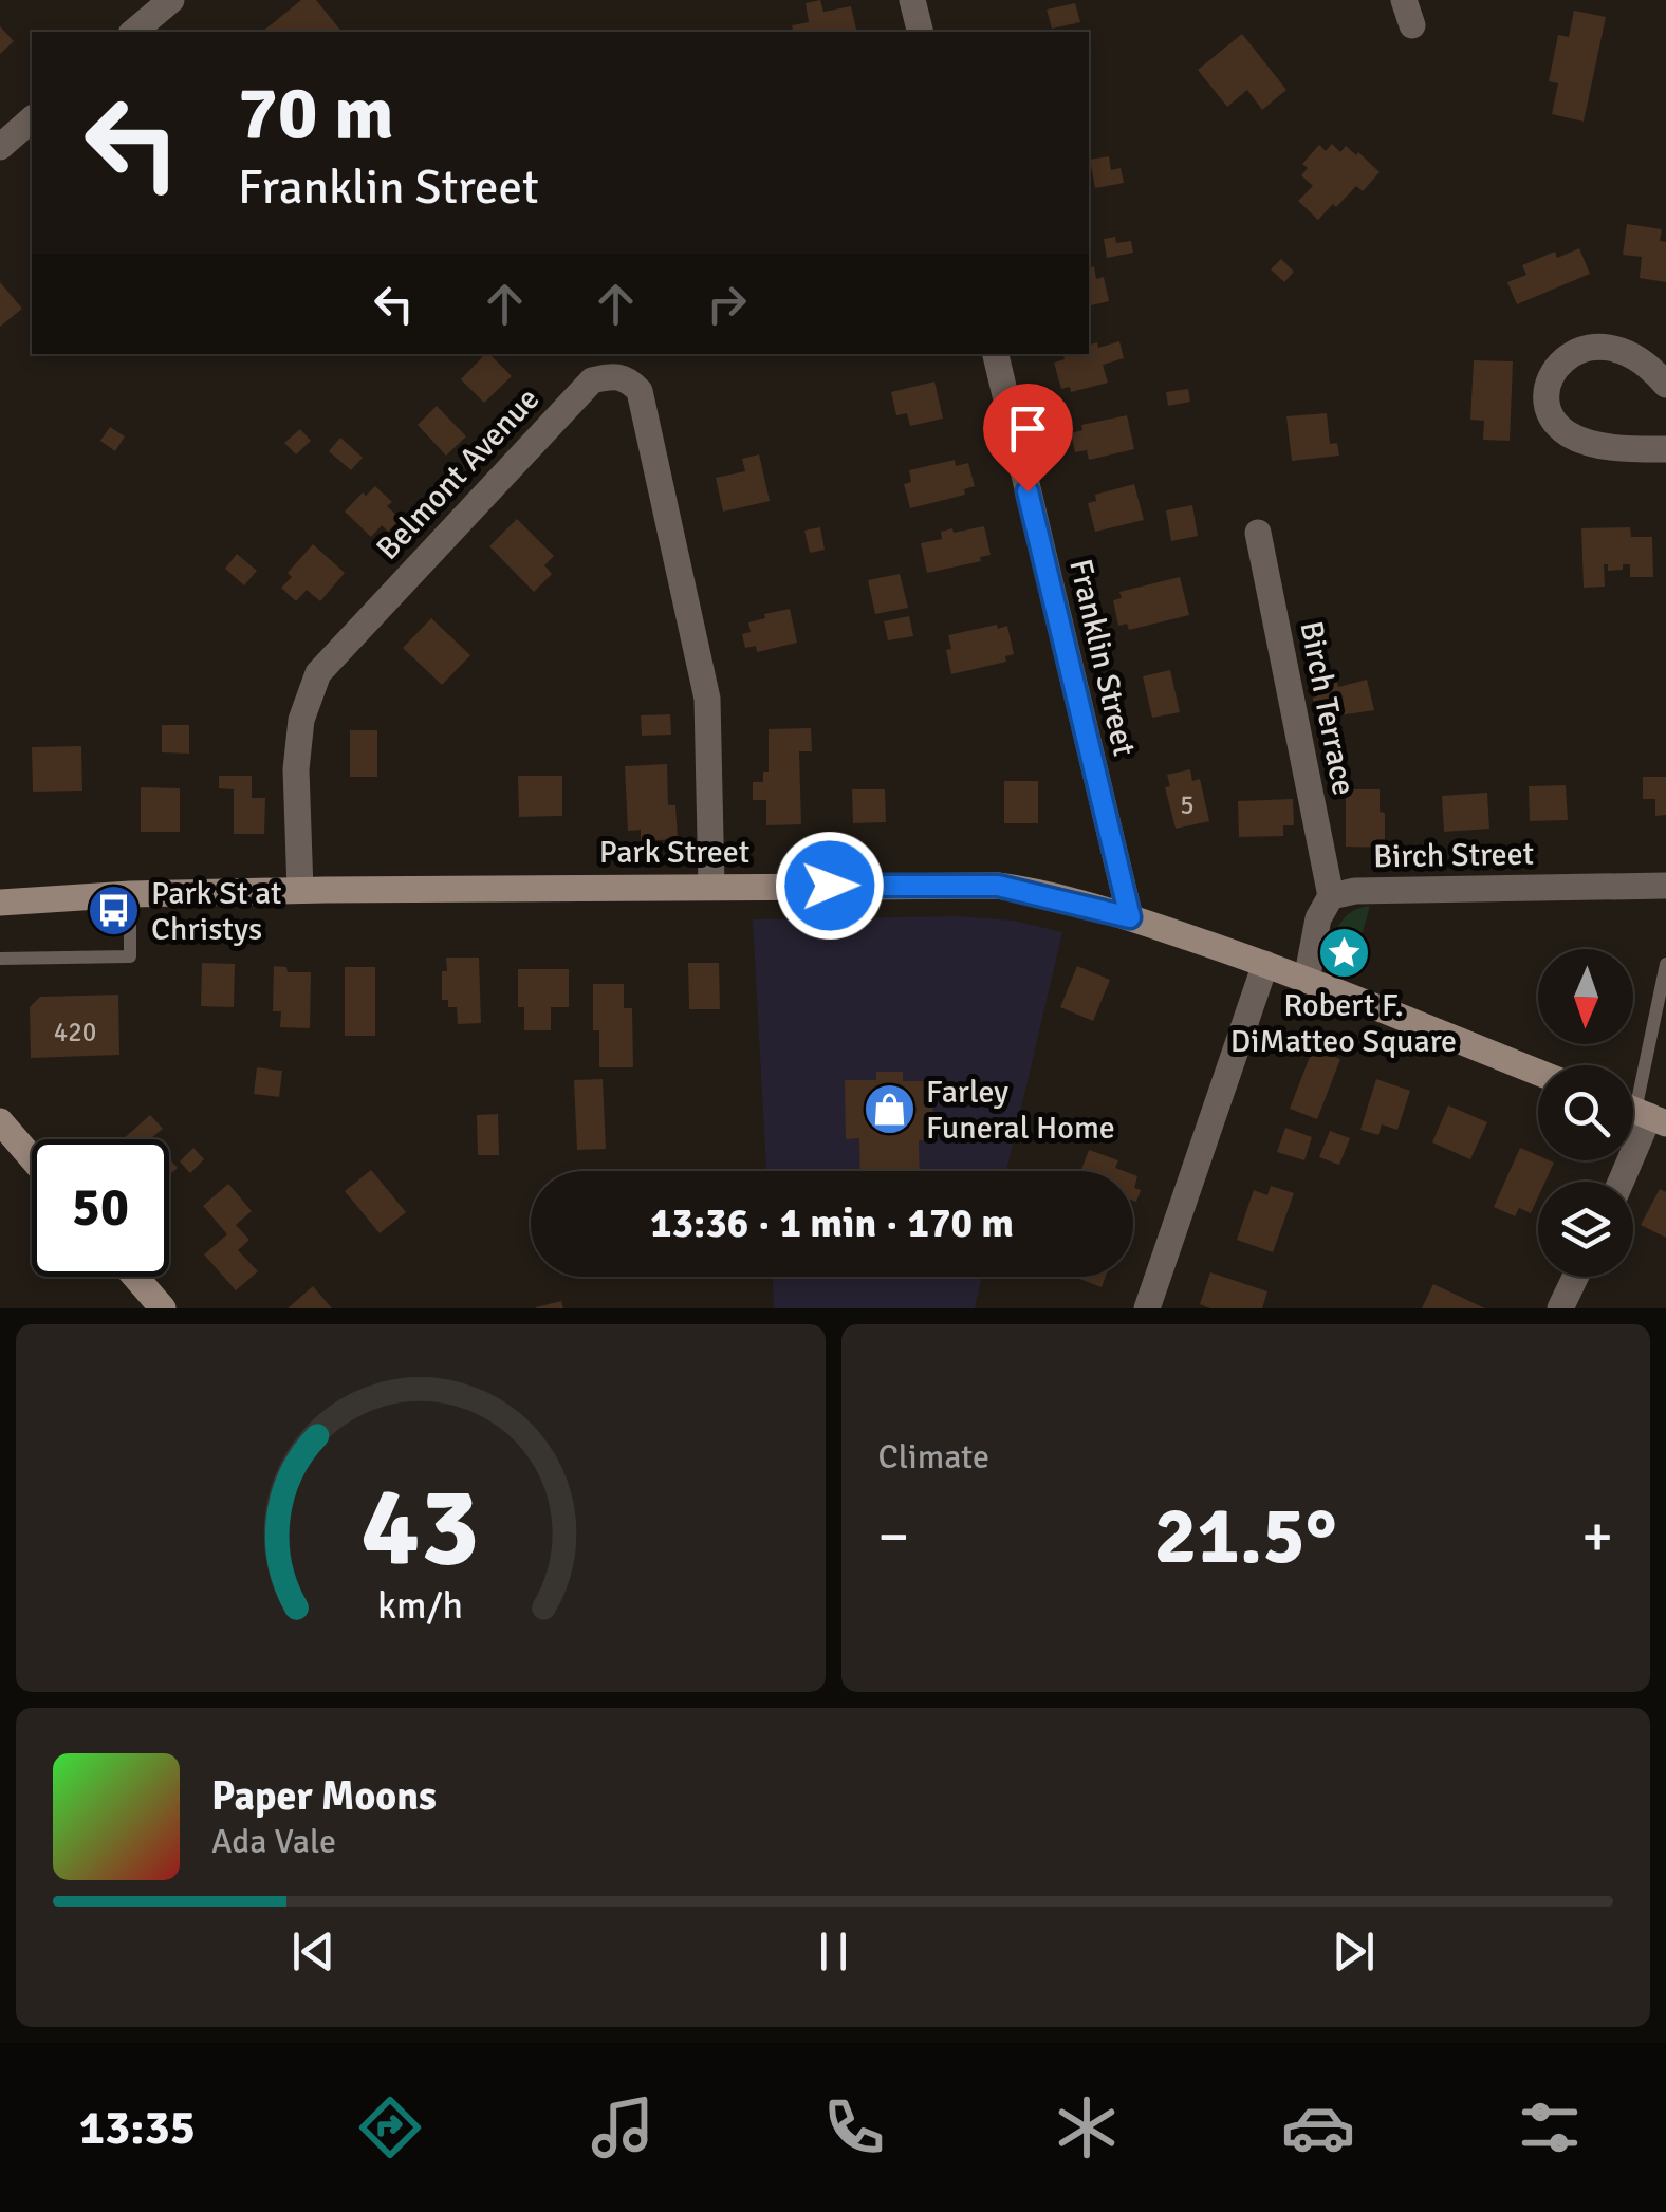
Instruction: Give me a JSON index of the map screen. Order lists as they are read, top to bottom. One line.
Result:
{"streets":{"main road":["Park Street"],"street":["Belmont Avenue","Franklin Street","Birch Terrace","Birch Street"]},"crossings":[["Belmont Avenue","Park Street"],["Franklin Street","Park Street"],["Birch Terrace","Birch Street"]],"places":{"bus stop":["Park St at Christys"],"place":["Robert F. DiMatteo Square"],"shop":["Farley Funeral Home"]},"house_numbers":["5","420"],"north":"bottom","page":{"turn":["70 m","Franklin Street"],"limit":"50","trip":"13:36 · 1 min · 170 m","tile":"Climate","heat":["−","21.5°","+"],"song":["Paper Moons","Ada Vale"],"tabs":"13:35","gauge":["43","km/h"]}}
